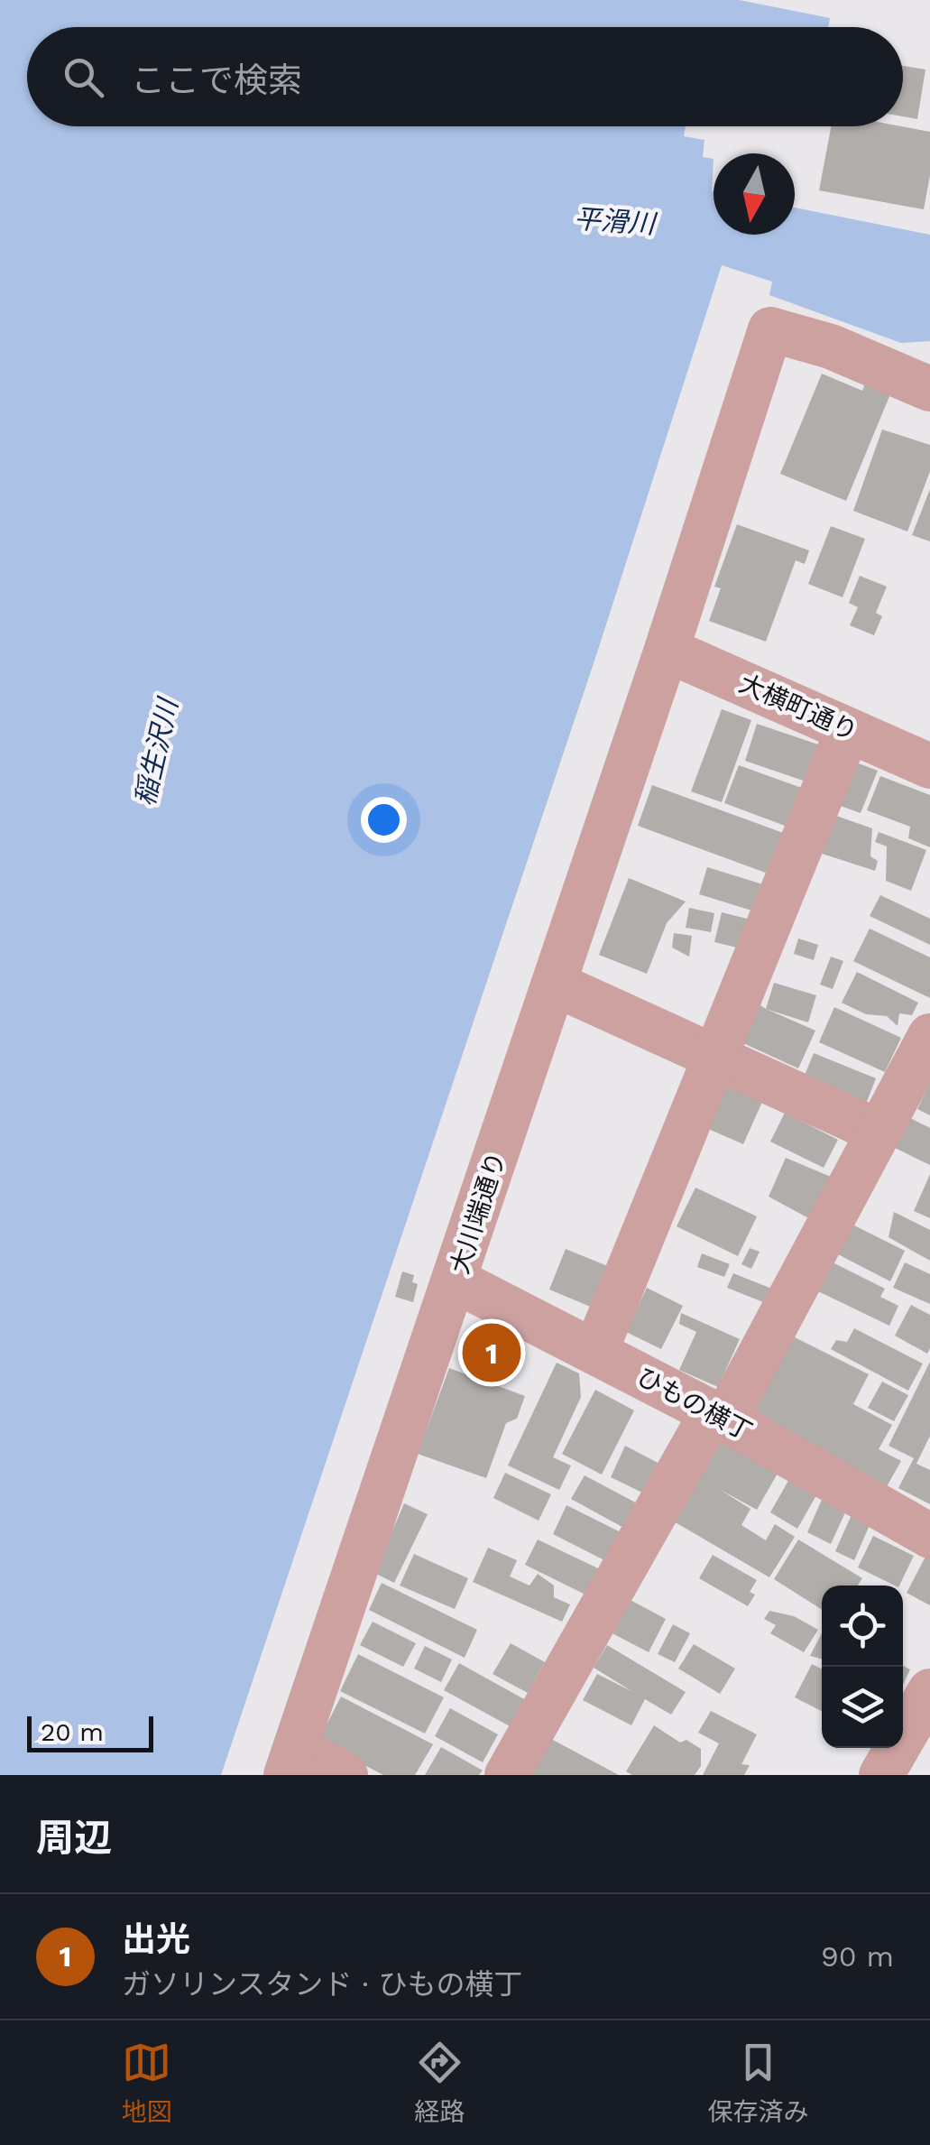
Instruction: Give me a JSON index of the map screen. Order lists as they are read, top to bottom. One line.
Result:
{"streets":{"street":["大横町通り","大川端通り","ひもの横丁"]},"crossings":[["大横町通り","大川端通り"],["大川端通り","ひもの横丁"]],"water":["平滑川","稲生沢川"],"scale_bar":"20 m","north":"bottom","page":{"search":"ここで検索","pins":"1","scale":"20 m","heading":"周辺","list":[{"mark":"1","name":"出光","note":"ガソリンスタンド · ひもの横丁","value":"90 m"}],"nav":["地図","経路","保存済み"]}}
